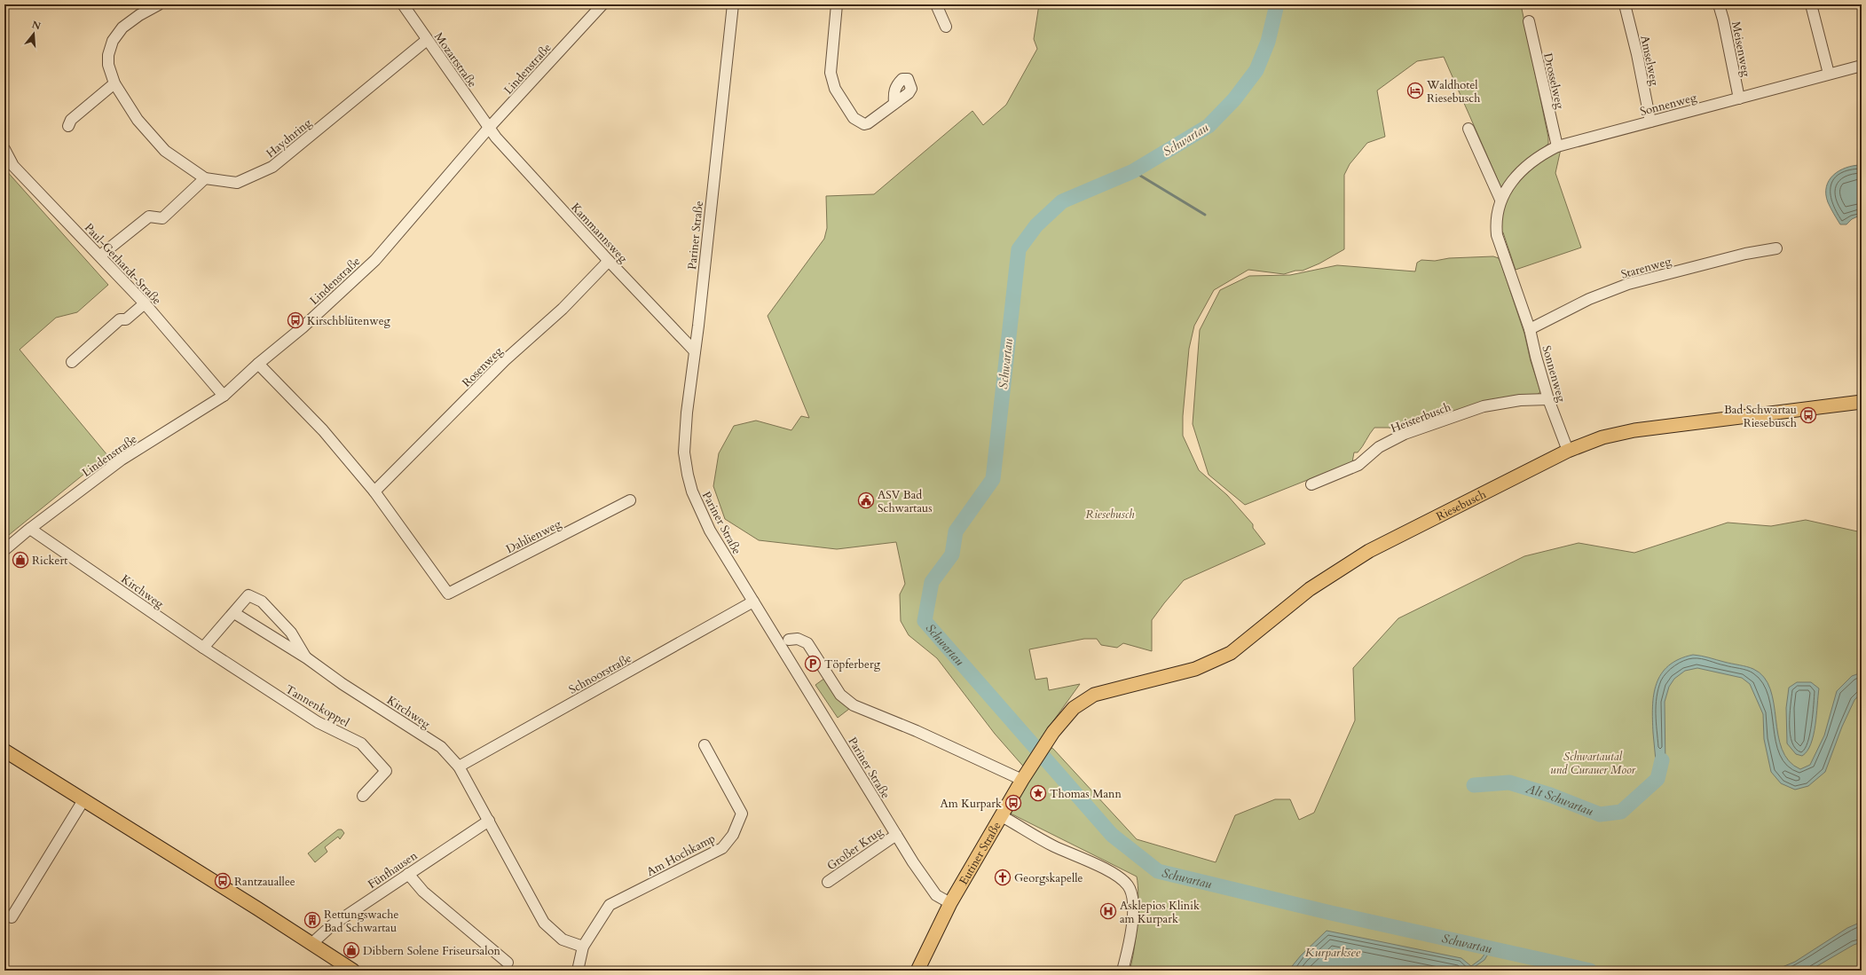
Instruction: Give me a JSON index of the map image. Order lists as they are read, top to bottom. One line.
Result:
{"streets":{"main road":["Riesebusch","Eutiner Straße"],"street":["Meisenweg","Mozartstraße","Amselweg","Lindenstraße","Drosselweg","Sonnenweg","Haydnring","Kammannsweg","Pariner Straße","Paul-Gerhardt-Straße","Starenweg","Rosenweg","Heisterbusch","Dahlienweg","Kirchweg","Schnoorstraße","Tannenkoppel","Großer Krug","Am Hochkamp","Fünfhausen"]},"crossings":[["Meisenweg","Sonnenweg"],["Mozartstraße","Lindenstraße"],["Mozartstraße","Haydnring"],["Mozartstraße","Kammannsweg"],["Amselweg","Sonnenweg"],["Lindenstraße","Kammannsweg"],["Lindenstraße","Paul-Gerhardt-Straße"],["Lindenstraße","Kirchweg"],["Drosselweg","Sonnenweg"],["Sonnenweg","Starenweg"],["Sonnenweg","Heisterbusch"],["Sonnenweg","Riesebusch"],["Kammannsweg","Pariner Straße"],["Kammannsweg","Rosenweg"],["Pariner Straße","Schnoorstraße"],["Pariner Straße","Großer Krug"],["Pariner Straße","Eutiner Straße"],["Rosenweg","Dahlienweg"],["Riesebusch","Eutiner Straße"],["Kirchweg","Schnoorstraße"],["Kirchweg","Tannenkoppel"]],"water":["Schwartau","Alt Schwartau","Kurparksee"],"parks":["Riesebusch","Schwartautal und Curauer Moor"],"places":{"hotel":["Waldhotel Riesebusch"],"bus stop":["Kirschblütenweg","Bad Schwartau Riesebusch","Am Kurpark","Rantzauallee"],"public building":["ASV Bad Schwartaus"],"shop":["Rickert","Dibbern Solene Friseursalon"],"parking":["Töpferberg"],"place":["Thomas Mann"],"church":["Georgskapelle"],"hospital":["Asklepios Klinik am Kurpark"],"building":["Rettungswache Bad Schwartau"]},"north":"top"}
